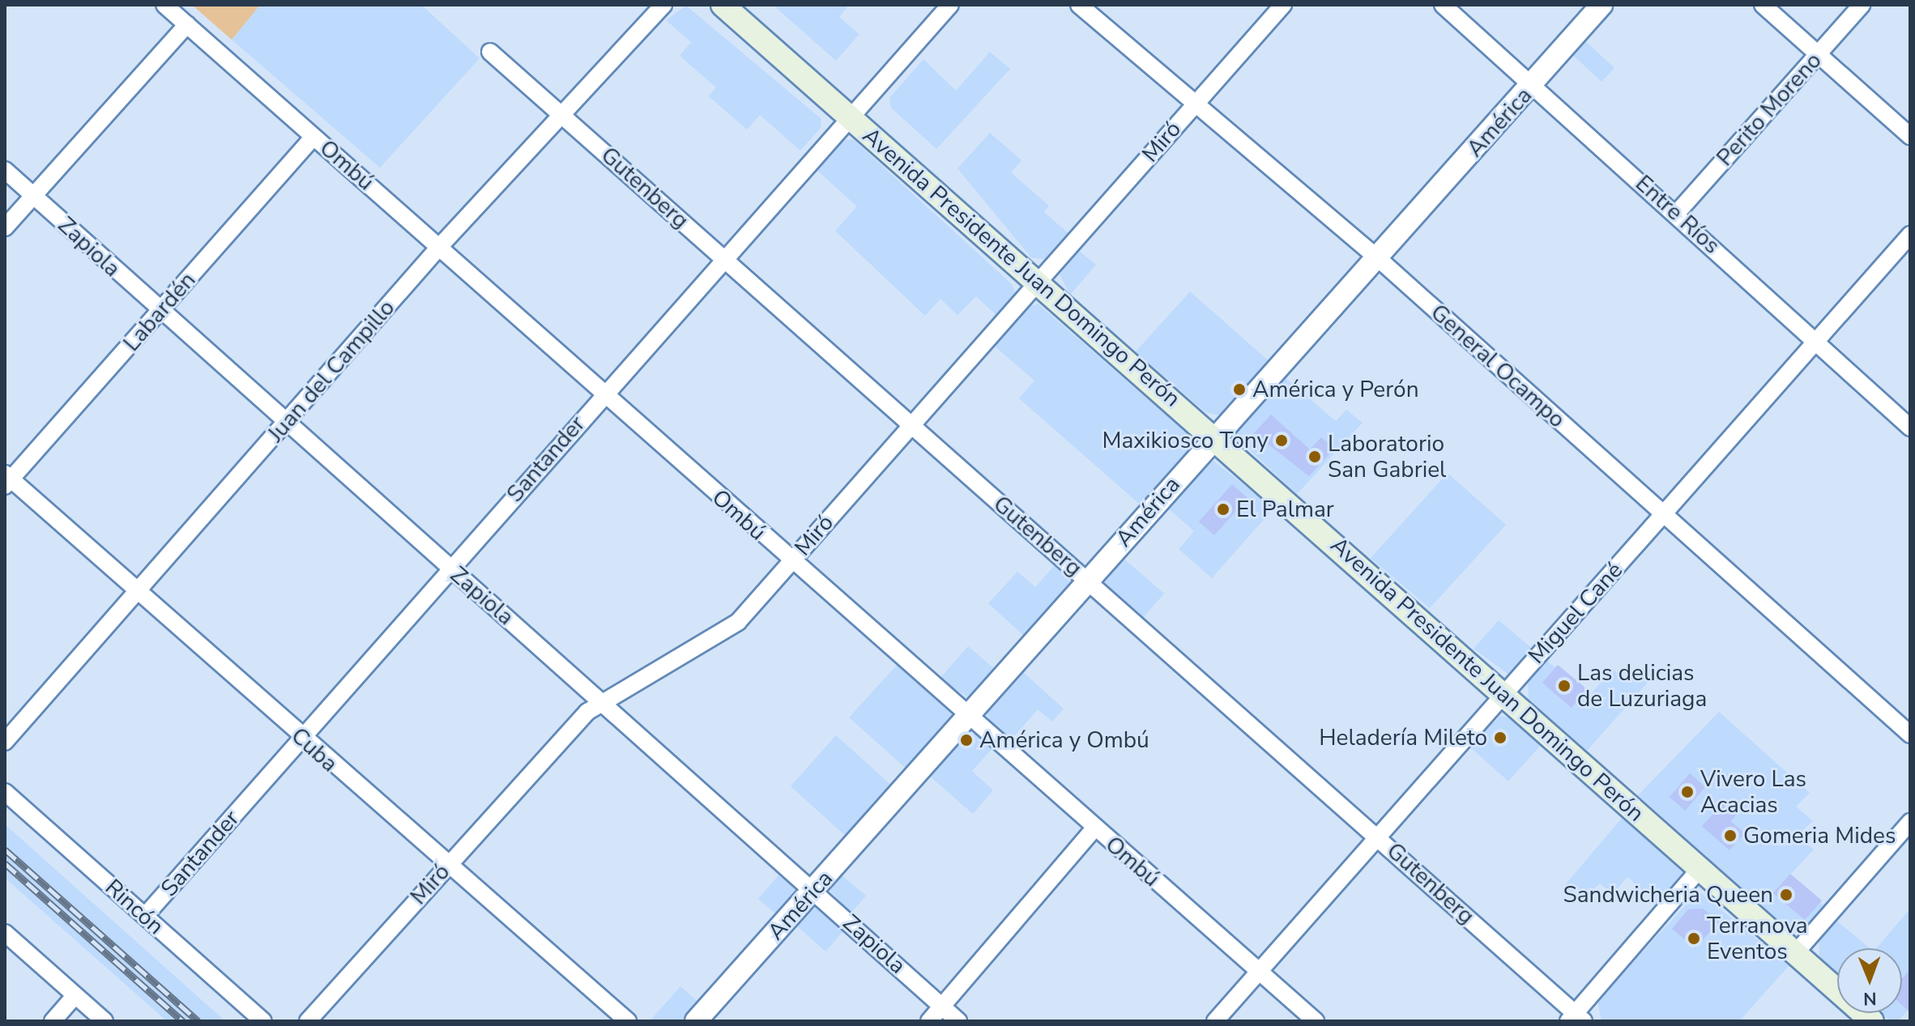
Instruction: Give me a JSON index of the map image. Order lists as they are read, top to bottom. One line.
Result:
{"streets":{"main road":["Avenida Presidente Juan Domingo Perón"],"street":["Perito Moreno","América","Miró","Ombú","Gutenberg","Entre Ríos","Zapiola","Labardén","General Ocampo","Juan del Campillo","Santander","Miguel Cané","Cuba","Rincón"]},"crossings":[["Perito Moreno","Entre Ríos"],["América","Ombú"],["América","Gutenberg"],["América","Entre Ríos"],["América","Zapiola"],["América","Avenida Presidente Juan Domingo Perón"],["América","General Ocampo"],["Miró","Ombú"],["Miró","Gutenberg"],["Miró","Zapiola"],["Miró","Avenida Presidente Juan Domingo Perón"],["Miró","General Ocampo"],["Miró","Cuba"],["Ombú","Labardén"],["Ombú","Juan del Campillo"],["Ombú","Santander"],["Ombú","Miguel Cané"],["Gutenberg","Juan del Campillo"],["Gutenberg","Santander"],["Gutenberg","Miguel Cané"],["Entre Ríos","Miguel Cané"],["Zapiola","Labardén"],["Zapiola","Juan del Campillo"],["Zapiola","Santander"],["Avenida Presidente Juan Domingo Perón","Santander"],["Avenida Presidente Juan Domingo Perón","Miguel Cané"],["Labardén","Cuba"],["General Ocampo","Miguel Cané"],["Juan del Campillo","Cuba"],["Santander","Cuba"],["Santander","Rincón"]],"places":["América y Perón","Maxikiosco Tony","Laboratorio San Gabriel","El Palmar","Las delicias de Luzuriaga","Heladería Mileto","América y Ombú","Vivero Las Acacias","Gomeria Mides","Sandwicheria Queen","Terranova Eventos"],"north":"bottom"}
